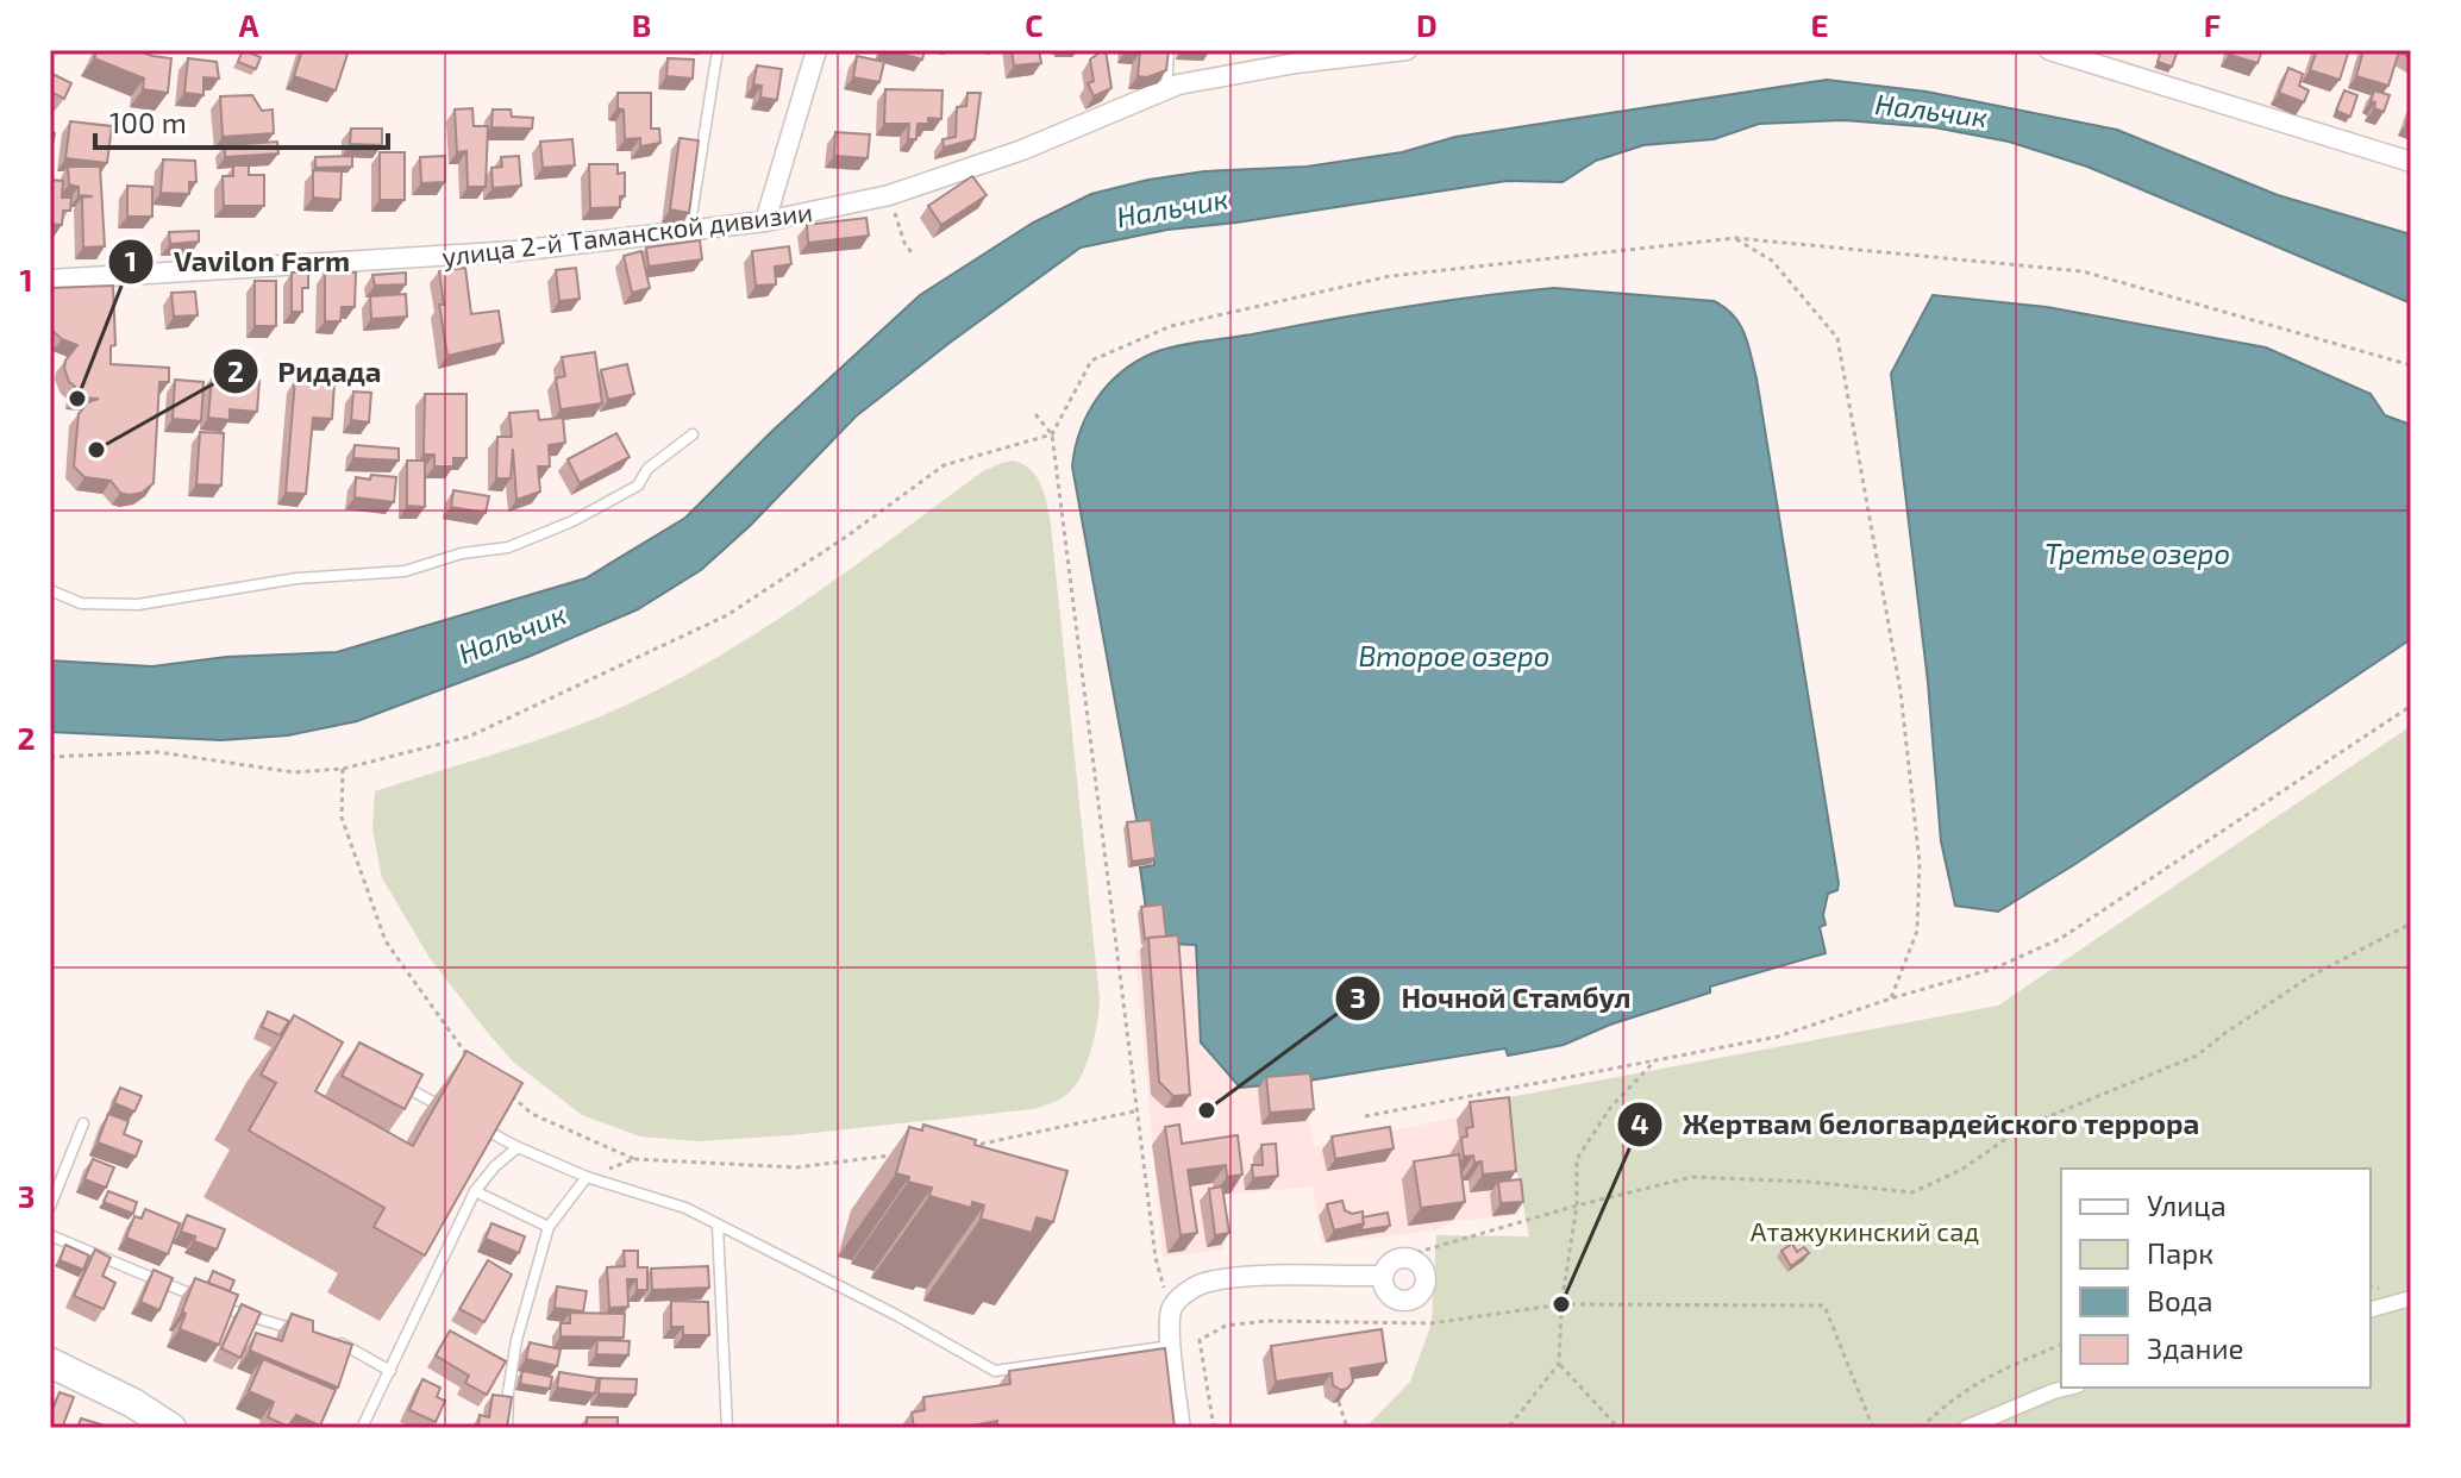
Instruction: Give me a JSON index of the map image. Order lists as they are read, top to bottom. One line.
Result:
{"streets":{"street":["улица 2-й Таманской дивизии"]},"water":["Нальчик","Третье озеро","Второе озеро"],"parks":["Атажукинский сад"],"places":["Vavilon Farm","Ридада","Ночной Стамбул","Жертвам белогвардейского террора"],"legend":["Улица","Парк","Вода","Здание"],"scale_bar":"100 m","grid":{"columns":["A","B","C","D","E","F"],"rows":["1","2","3"]}}
